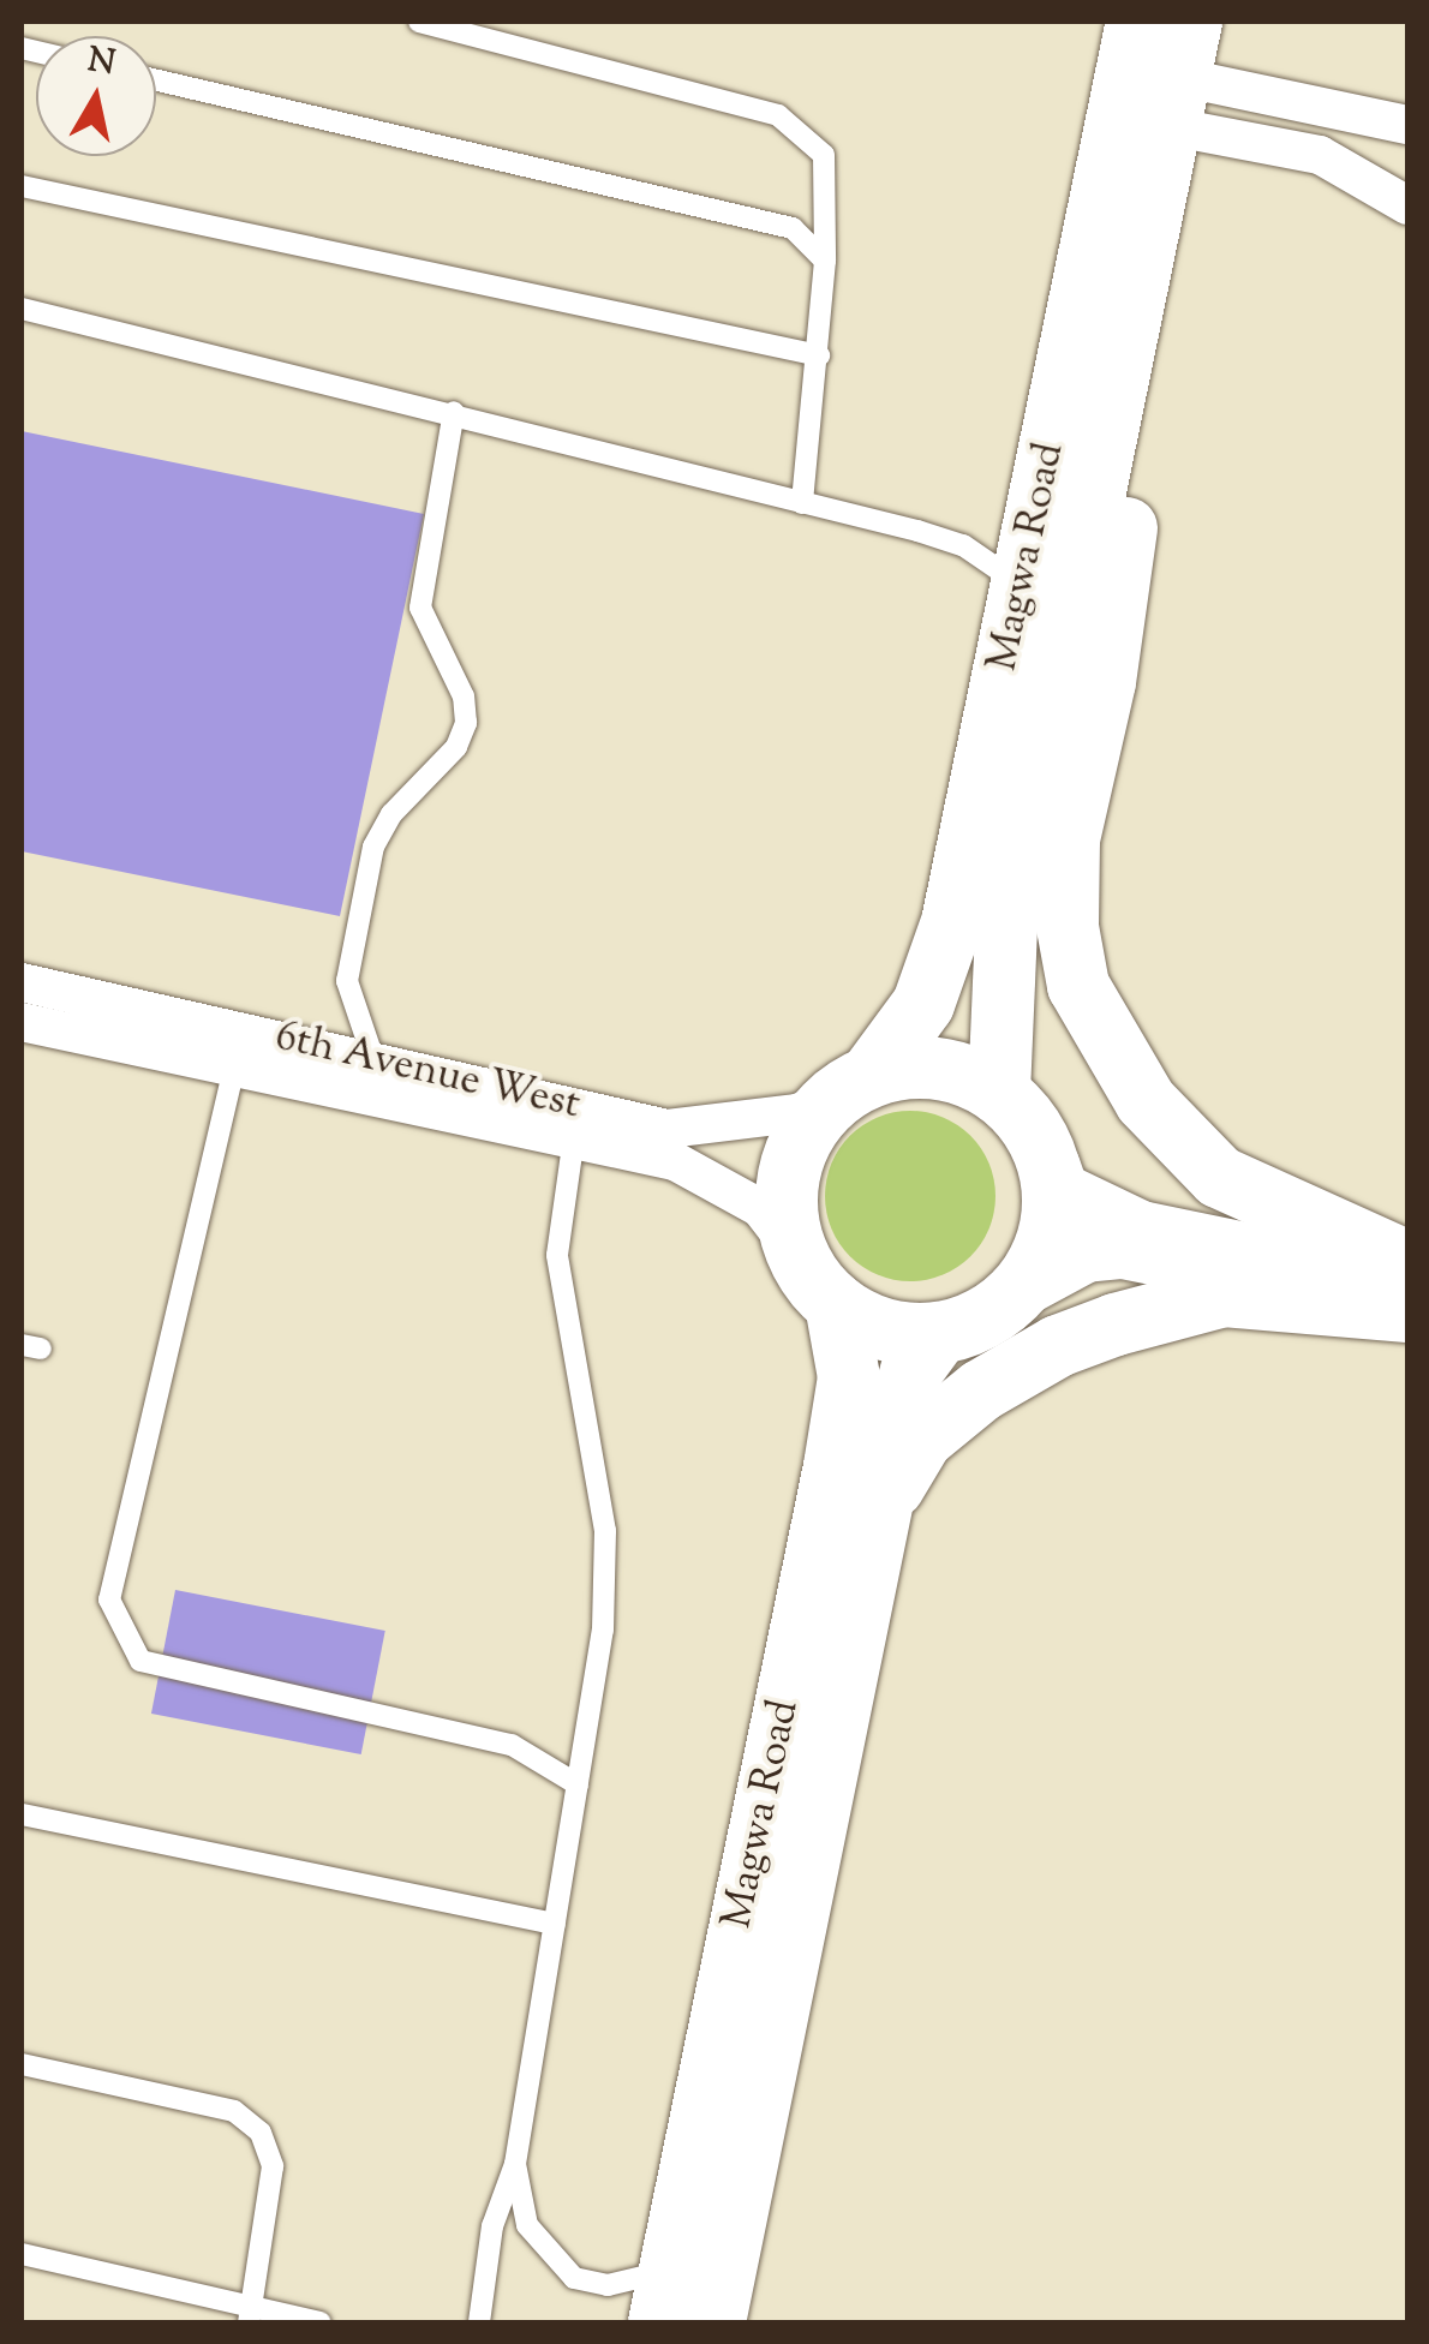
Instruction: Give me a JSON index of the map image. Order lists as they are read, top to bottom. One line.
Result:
{"streets":{"main road":["Magwa Road"],"street":["6th Avenue West"]},"crossings":[["Magwa Road","6th Avenue West"]],"north":"top"}
